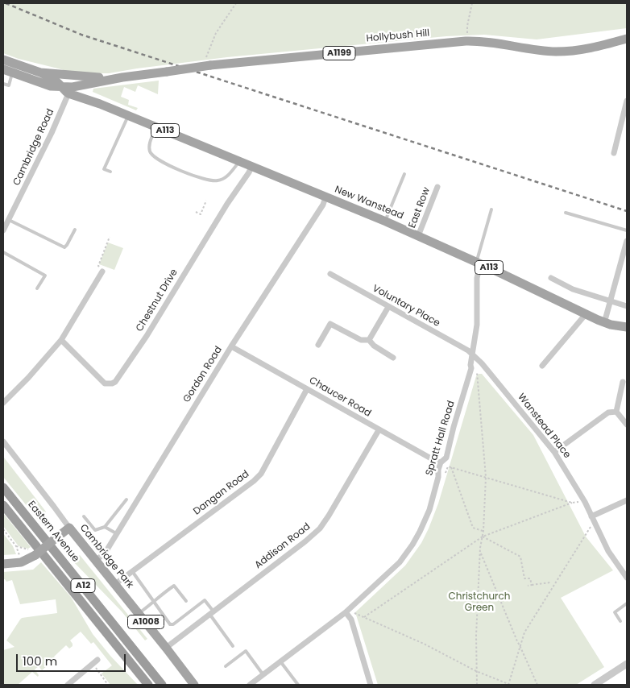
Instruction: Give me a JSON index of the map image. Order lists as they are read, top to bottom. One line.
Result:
{"streets":{"highway":["Eastern Avenue","A12"],"main road":["Hollybush Hill","A1199","A113","New Wanstead","Cambridge Park","A1008"],"street":["Cambridge Road","East Row","Chestnut Drive","Voluntary Place","Gordon Road","Chaucer Road","Wanstead Place","Spratt Hall Road","Dangan Road","Addison Road"]},"crossings":[["Hollybush Hill","Cambridge Road"],["Hollybush Hill","New Wanstead"],["Cambridge Road","New Wanstead"],["New Wanstead","East Row"],["New Wanstead","Chestnut Drive"],["New Wanstead","Gordon Road"],["New Wanstead","Spratt Hall Road"],["Voluntary Place","Wanstead Place"],["Voluntary Place","Spratt Hall Road"],["Gordon Road","Chaucer Road"],["Gordon Road","Cambridge Park"],["Chaucer Road","Spratt Hall Road"],["Chaucer Road","Dangan Road"],["Chaucer Road","Addison Road"],["Wanstead Place","Spratt Hall Road"],["Dangan Road","Cambridge Park"],["Addison Road","Cambridge Park"]],"parks":["Christchurch Green"],"scale_bar":"100 m"}
